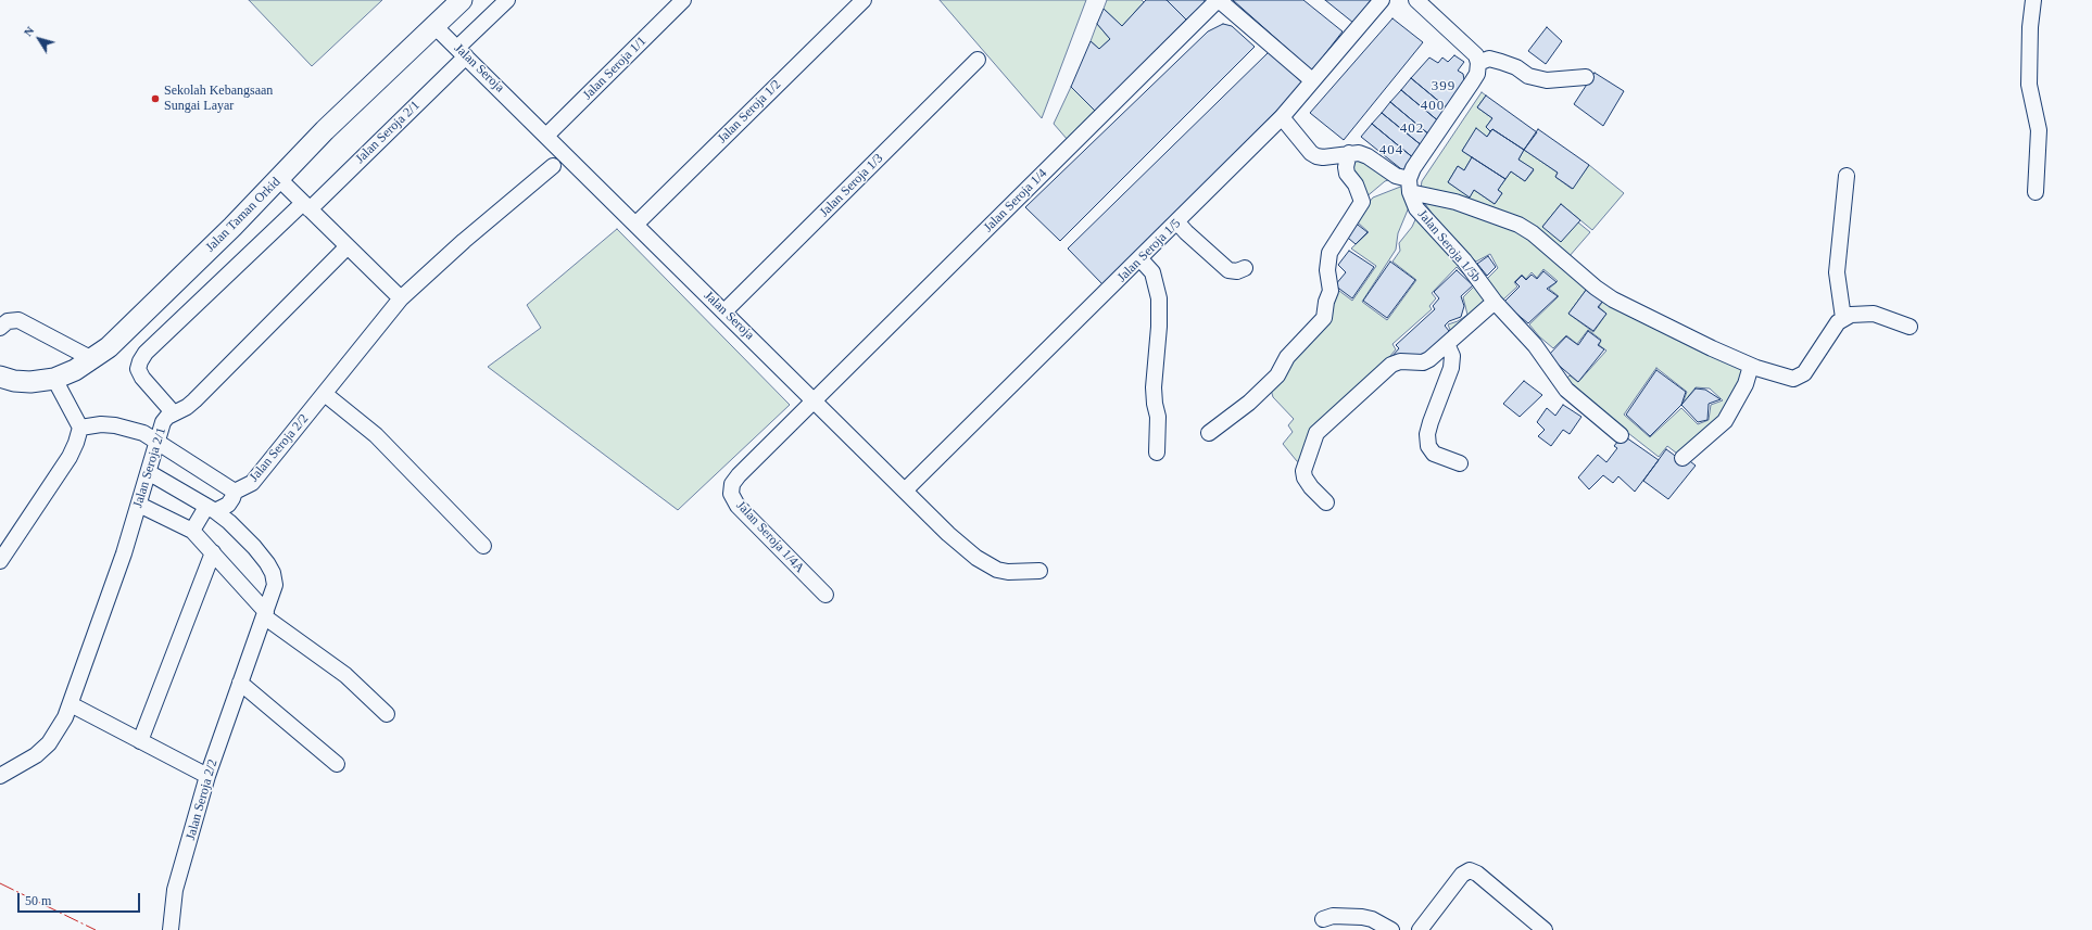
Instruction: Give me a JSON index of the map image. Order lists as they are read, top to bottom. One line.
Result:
{"streets":{"main road":["Jalan Taman Orkid"],"street":["Jalan Seroja","Jalan Seroja 1/1","Jalan Seroja 1/2","Jalan Seroja 2/1","Jalan Seroja 1/3","Jalan Seroja 1/4","Jalan Seroja 1/5b","Jalan Seroja 1/5","Jalan Seroja 2/2","Jalan Seroja 1/4A"]},"crossings":[["Jalan Seroja","Jalan Seroja 1/1"],["Jalan Seroja","Jalan Seroja 1/2"],["Jalan Seroja","Jalan Seroja 2/1"],["Jalan Seroja","Jalan Seroja 1/3"],["Jalan Seroja","Jalan Seroja 1/4"],["Jalan Seroja","Jalan Taman Orkid"],["Jalan Seroja","Jalan Seroja 1/5"],["Jalan Seroja","Jalan Seroja 1/4A"],["Jalan Seroja 1/4","Jalan Seroja 1/4A"]],"districts":["399","400","402","404"],"places":["Sekolah Kebangsaan Sungai Layar"],"scale_bar":"50 m","north":"top left"}
